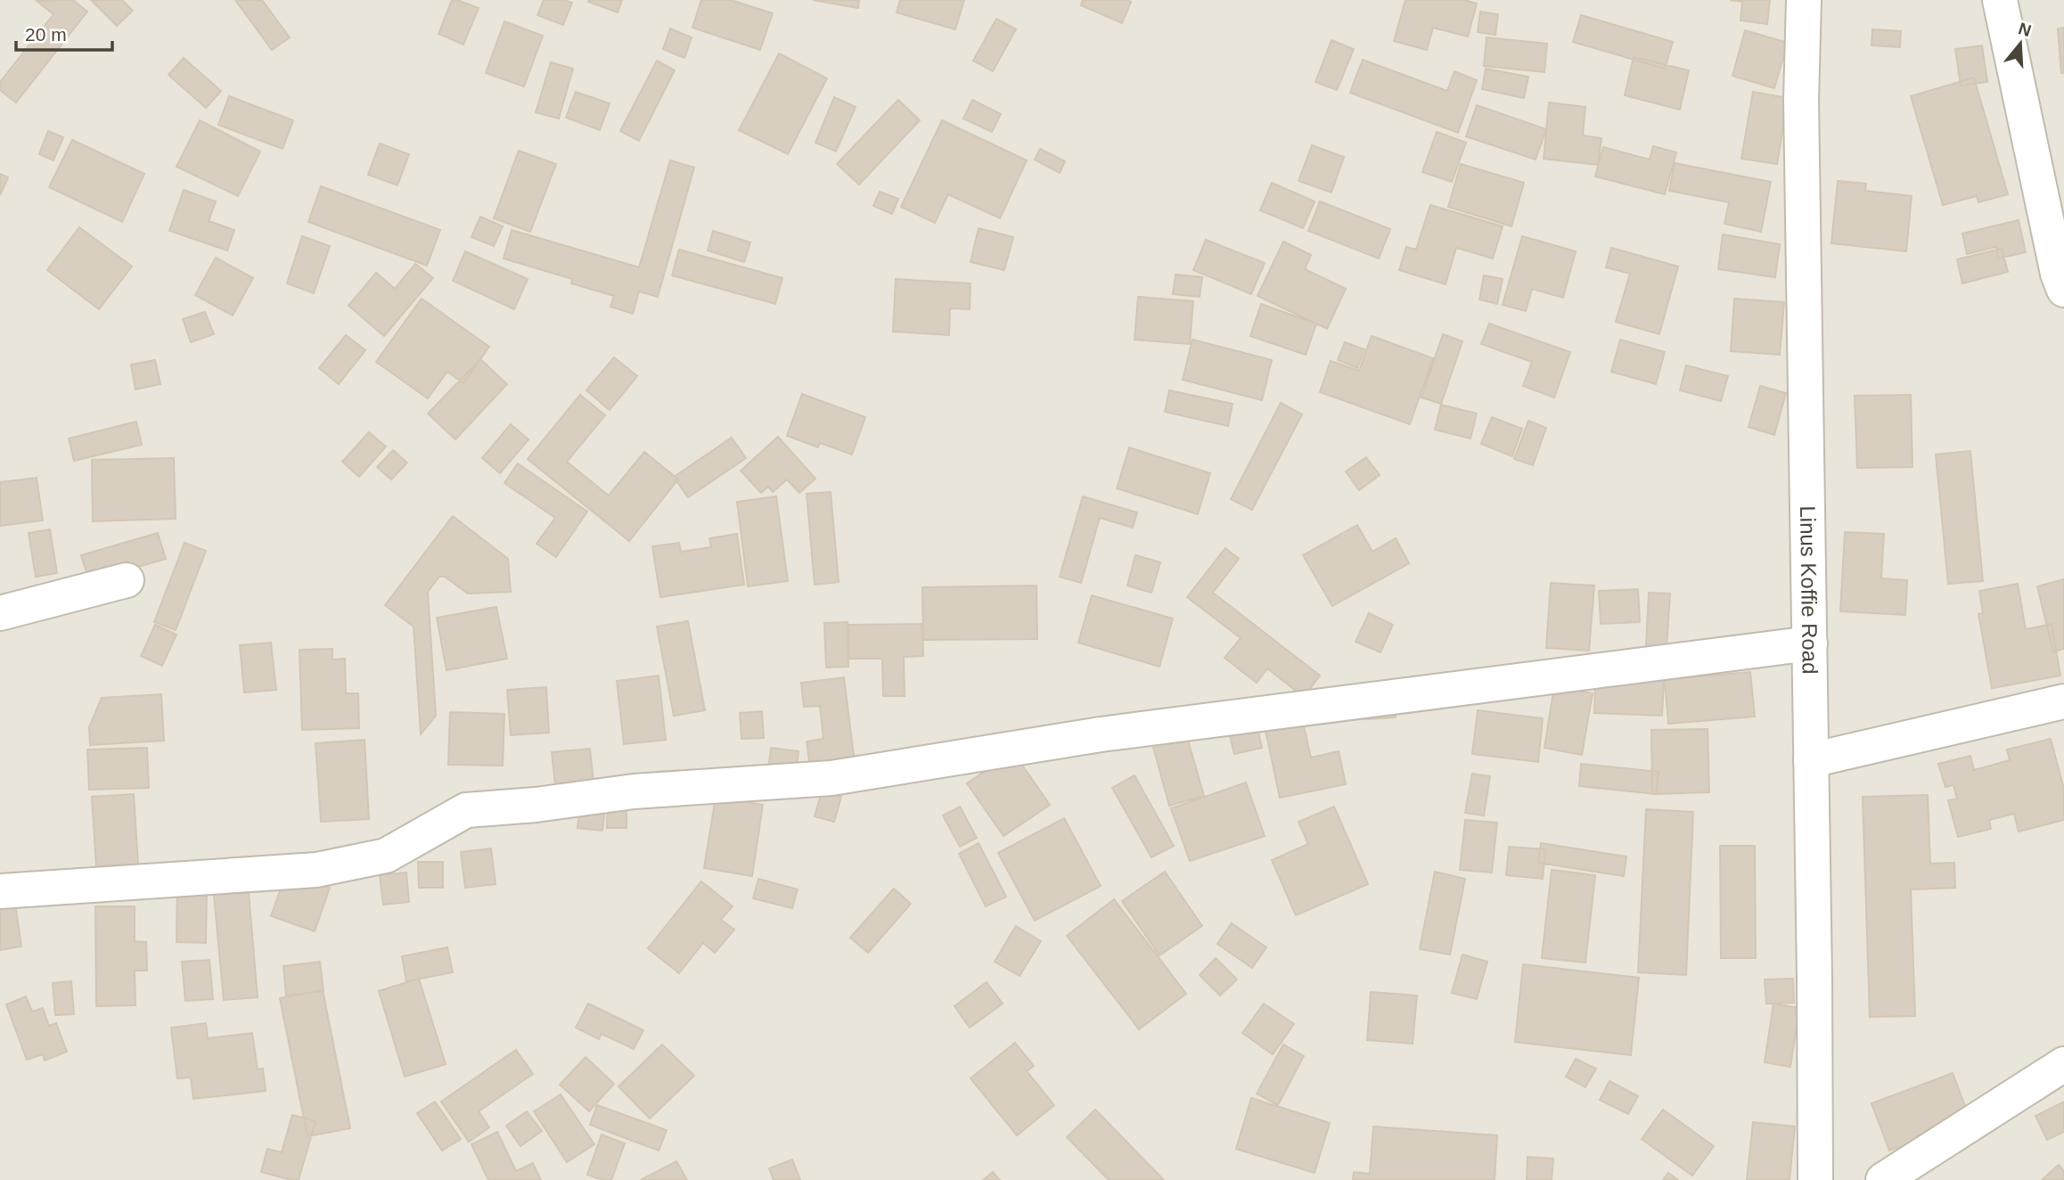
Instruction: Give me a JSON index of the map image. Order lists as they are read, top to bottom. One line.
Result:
{"streets":{"street":["Linus Koffie Road"]},"scale_bar":"20 m","north":"top"}
